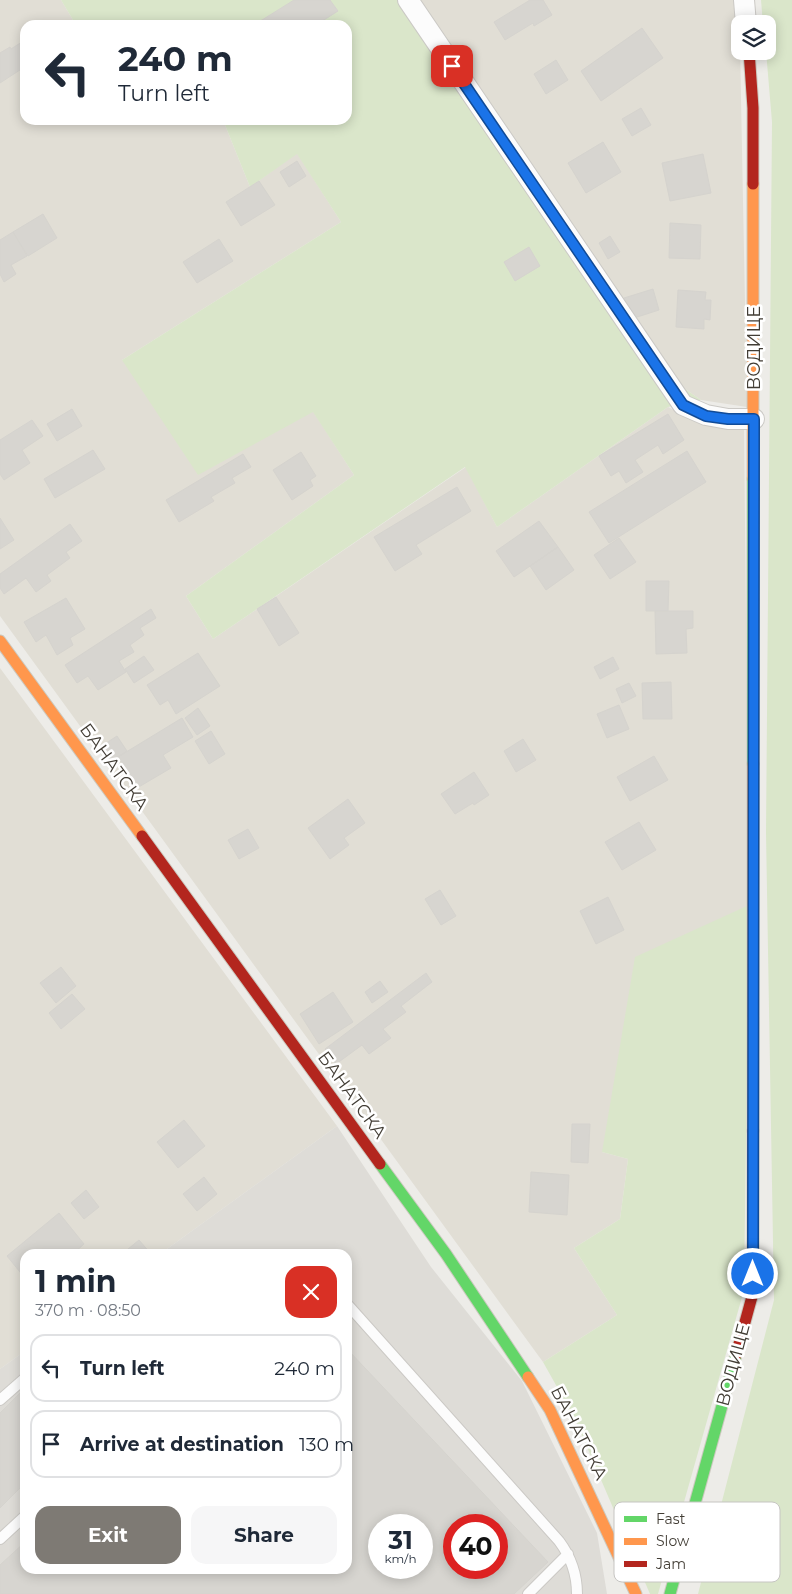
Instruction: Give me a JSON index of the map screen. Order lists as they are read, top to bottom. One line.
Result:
{"streets":{"street":["ВОДИЦЕ","БАНАТСКА"]},"legend":["Fast","Slow","Jam"],"page":{"turn":["240 m","Turn left"],"heading":["1 min","370 m · 08:50"],"list":[{"name":"Turn left","value":"240 m"},{"name":"Arrive at destination","value":"130 m"}],"buttons":["Exit","Share"],"speed":"31 km/h","limit":"40"}}
